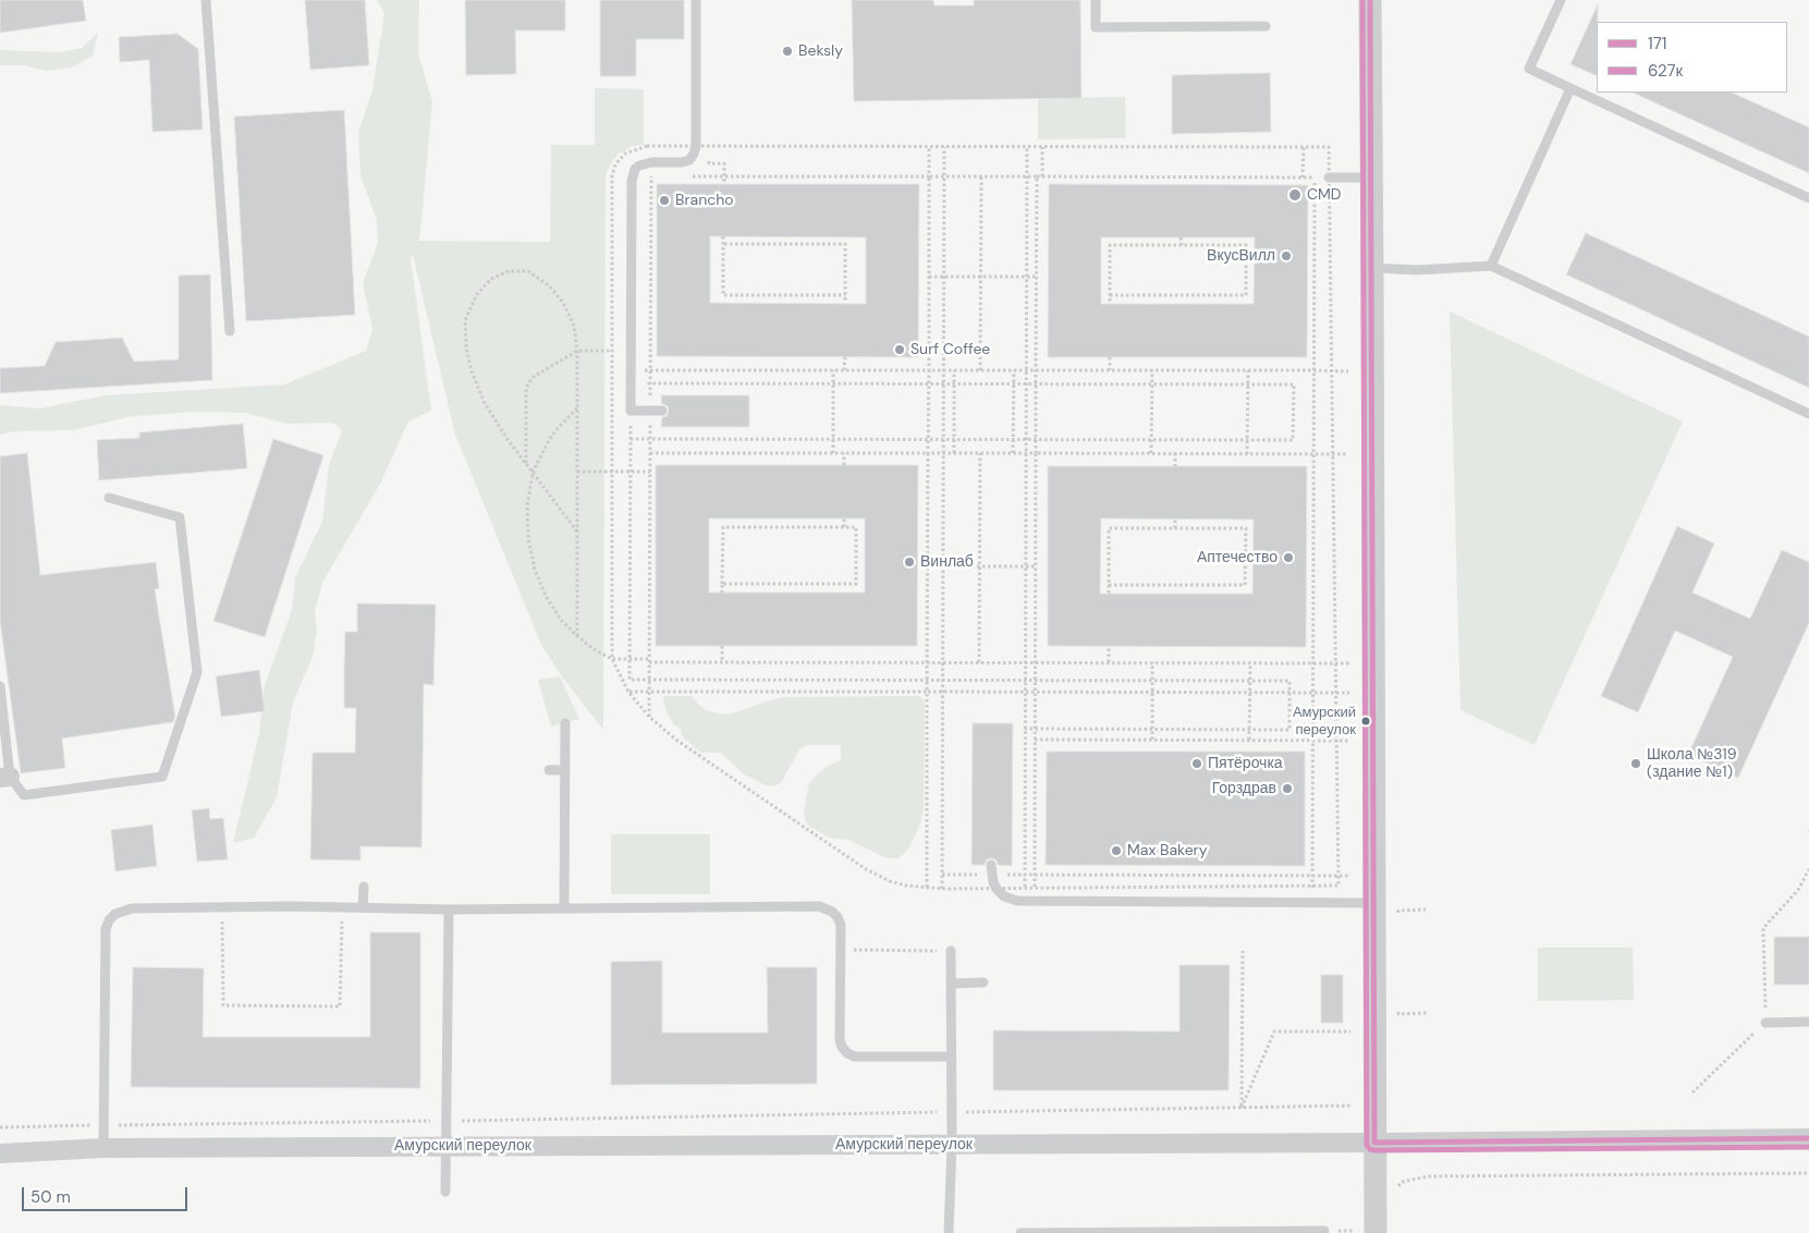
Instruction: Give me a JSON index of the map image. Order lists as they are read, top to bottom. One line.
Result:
{"streets":{"street":["Амурский переулок"]},"places":["Beksly","CMD","Brancho","ВкусВилл","Surf Coffee","Аптечество","Винлаб","Амурский переулок","Пятёрочка","Школа №319 (здание №1)","Горздрав","Max Bakery"],"lines":["transit line 171","transit line 627к"],"legend":["171","627к"],"scale_bar":"50 m"}
